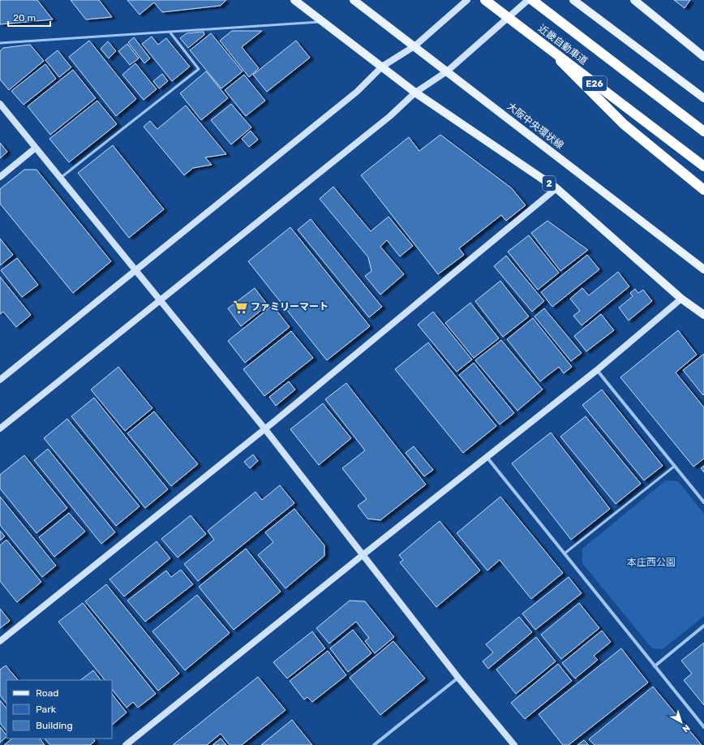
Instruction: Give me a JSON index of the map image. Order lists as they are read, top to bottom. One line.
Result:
{"streets":{"highway":["近畿自動車道","E26"],"main road":["大阪中央環状線","2"]},"parks":["本庄西公園"],"places":{"supermarket":["ファミリーマート"]},"legend":["Road","Park","Building"],"scale_bar":"20 m","north":"bottom right"}
